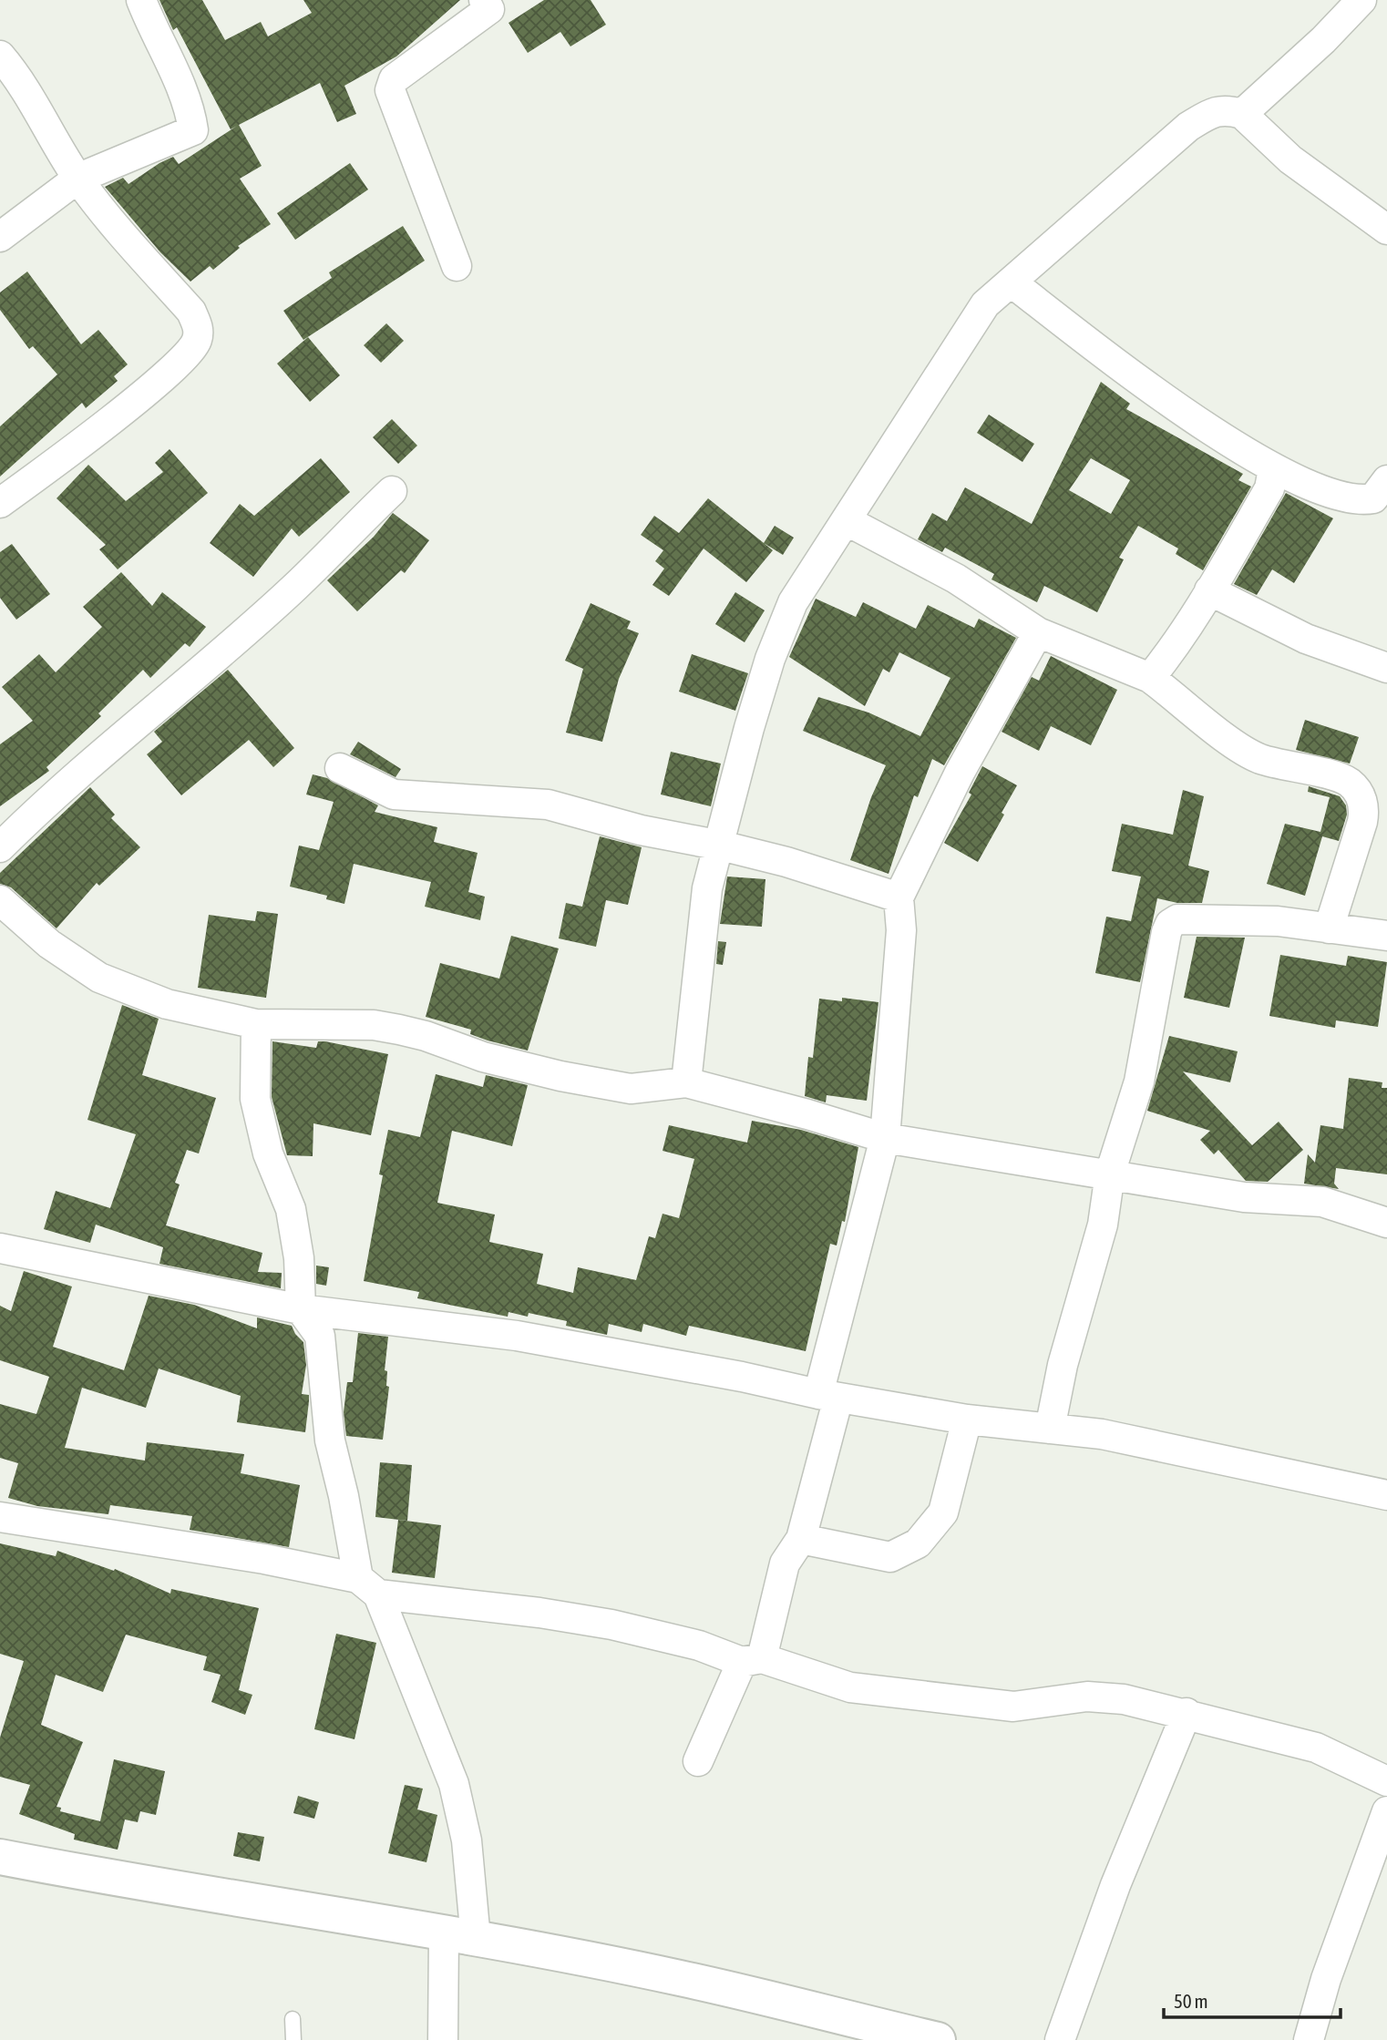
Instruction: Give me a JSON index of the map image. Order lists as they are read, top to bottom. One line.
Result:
{"scale_bar":"50 m"}
